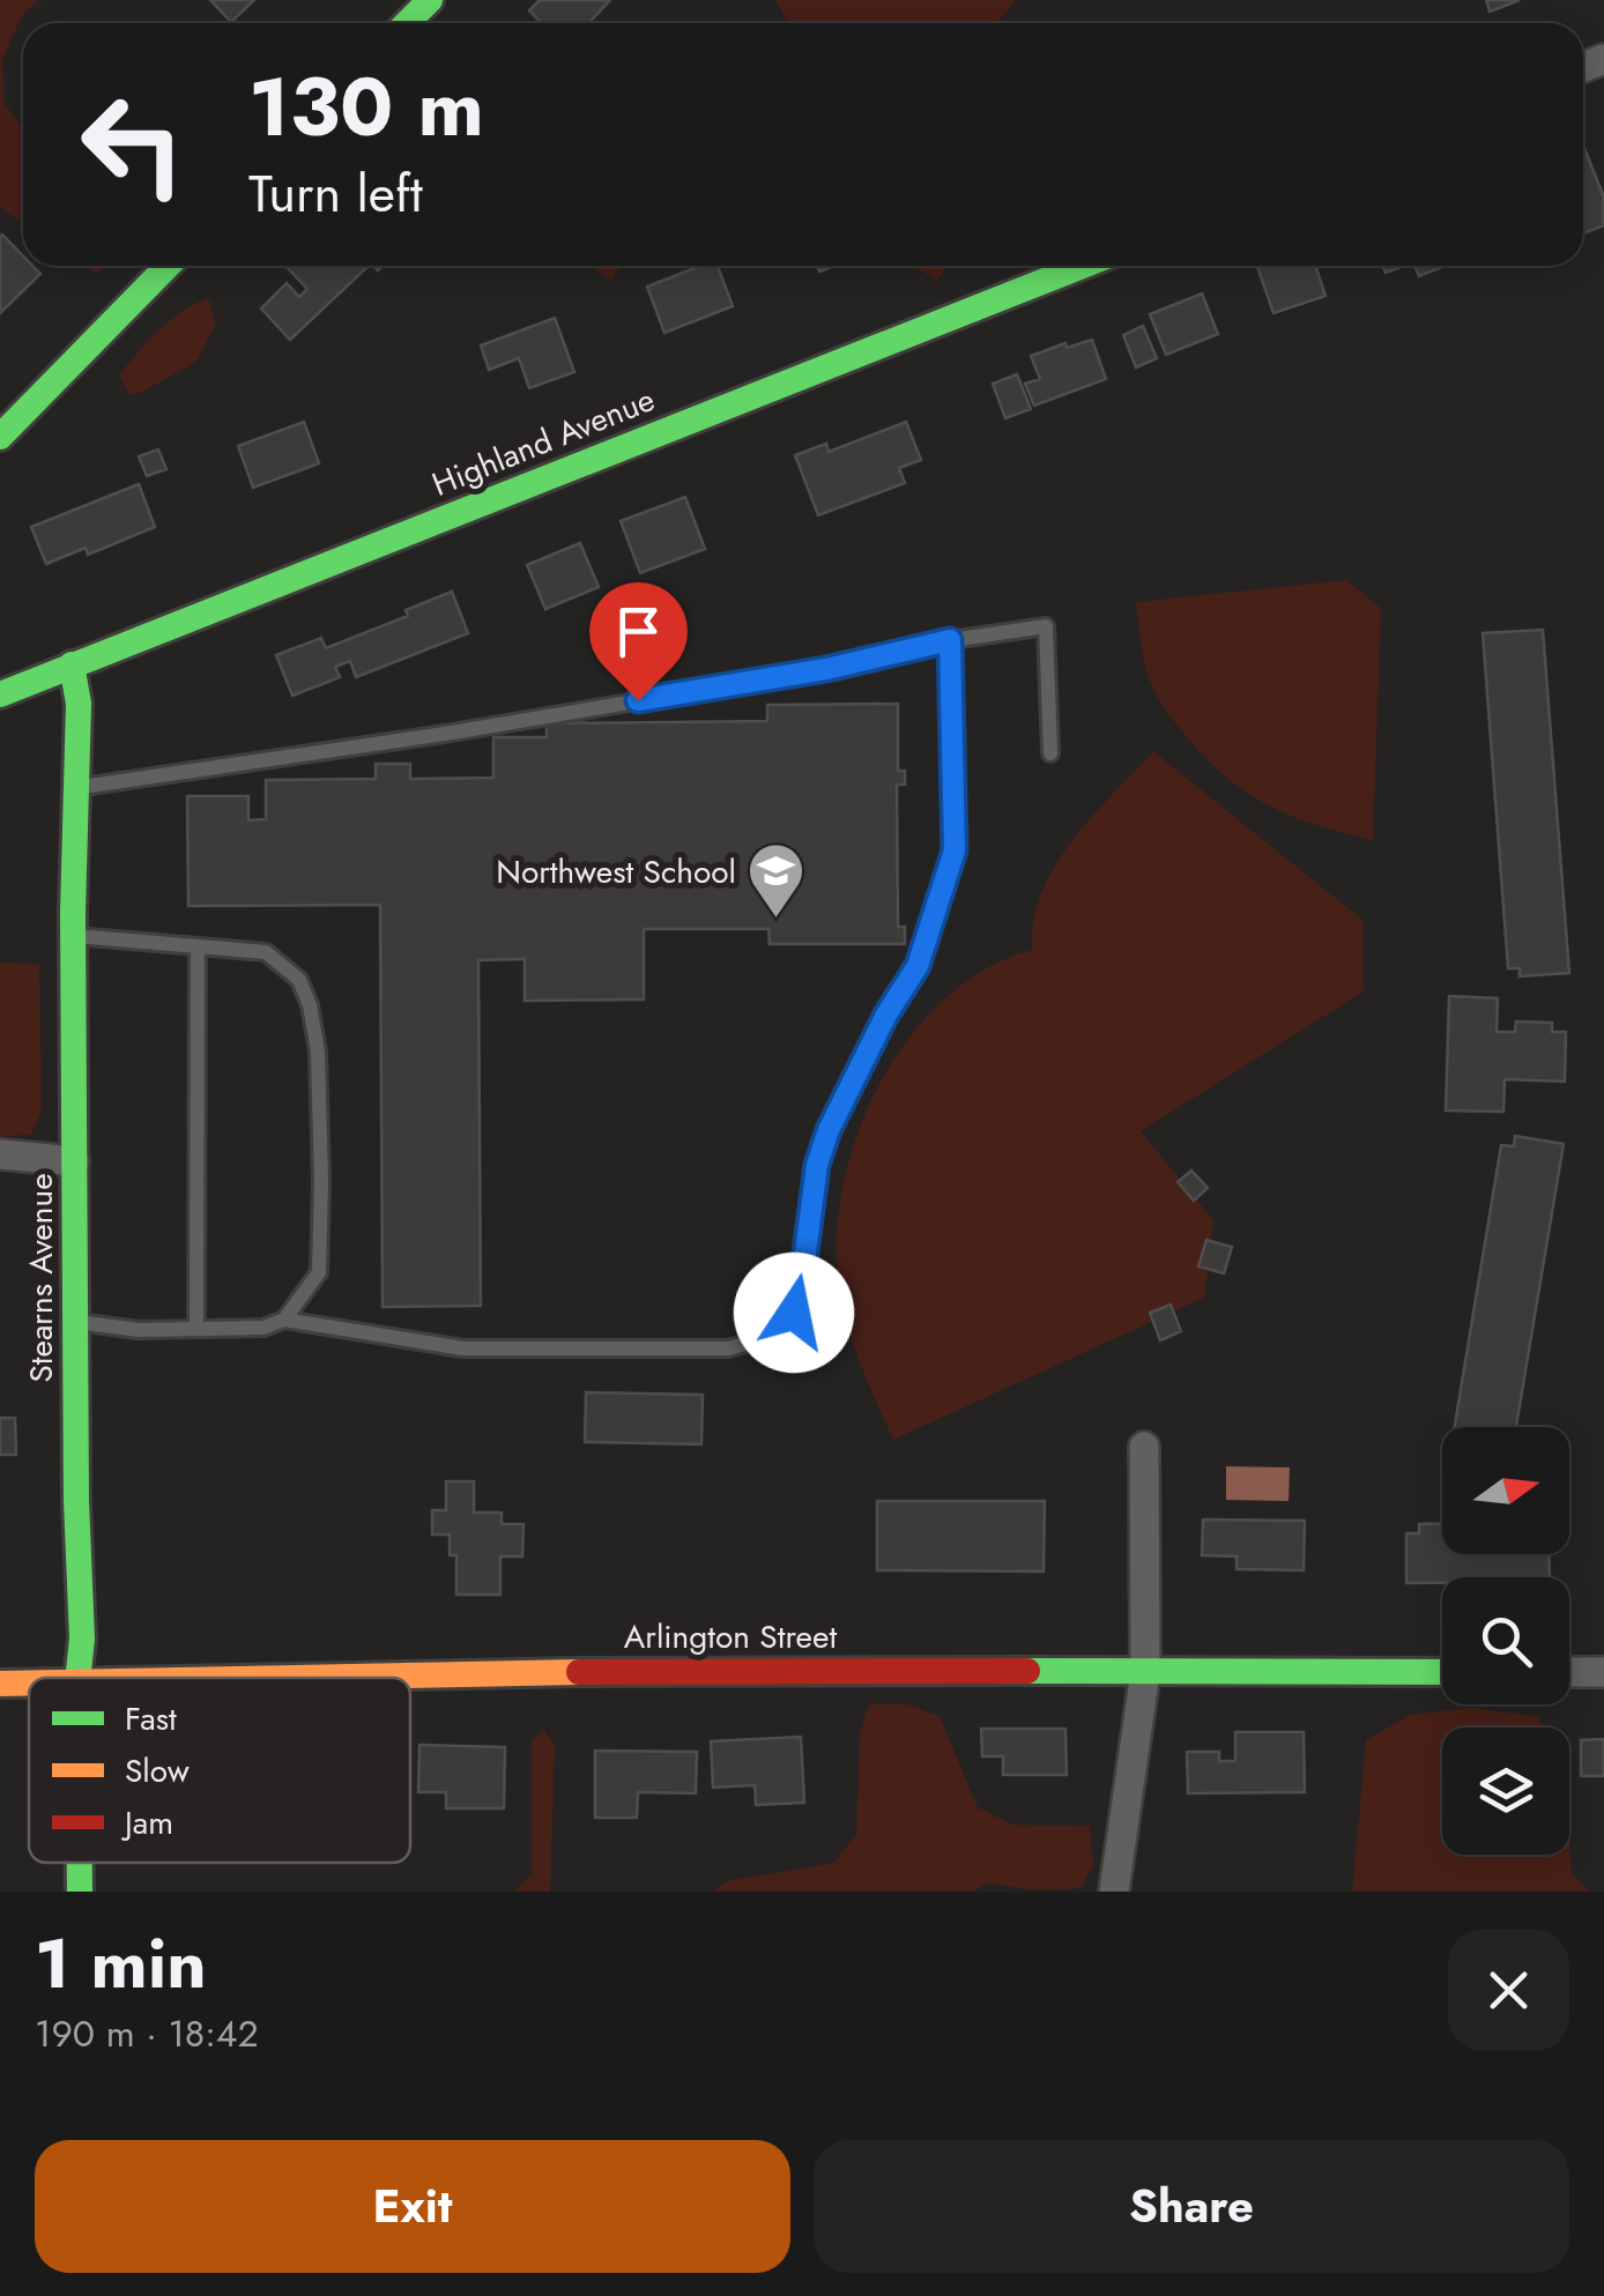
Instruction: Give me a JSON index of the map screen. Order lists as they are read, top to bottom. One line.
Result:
{"streets":{"street":["Highland Avenue","Stearns Avenue","Arlington Street"]},"crossings":[["Highland Avenue","Stearns Avenue"]],"places":{"school or university":["Northwest School"]},"legend":["Fast","Slow","Jam"],"north":"right","page":{"turn":["130 m","Turn left"],"heading":["1 min","190 m · 18:42"],"buttons":["Exit","Share"]}}
